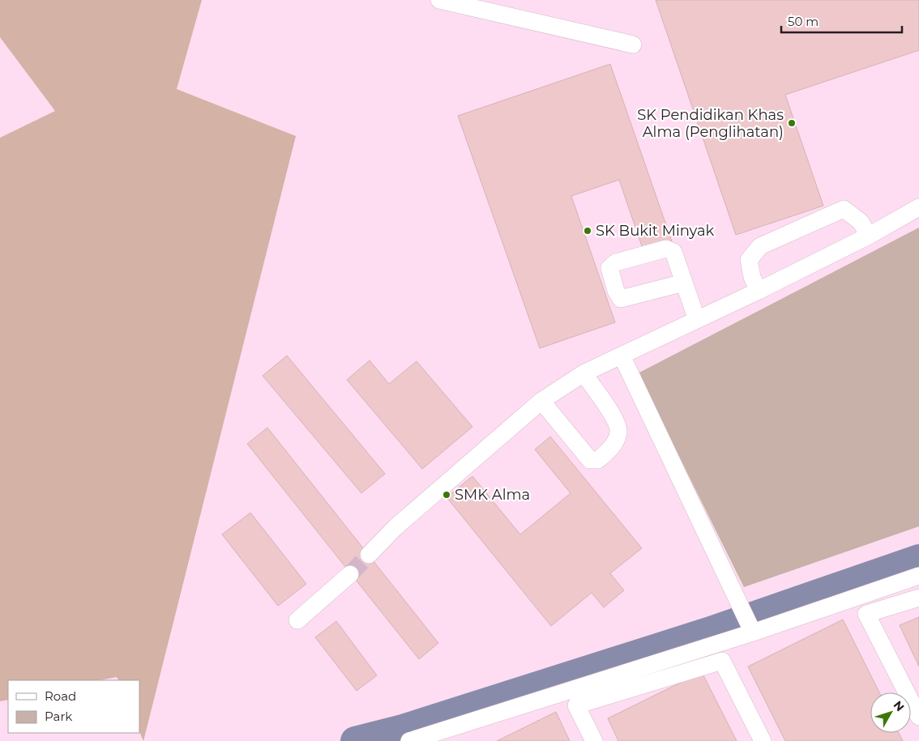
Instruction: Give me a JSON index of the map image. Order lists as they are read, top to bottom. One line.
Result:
{"places":["SK Pendidikan Khas Alma (Penglihatan)","SK Bukit Minyak","SMK Alma"],"legend":["Road","Park"],"scale_bar":"50 m","north":"top right"}
